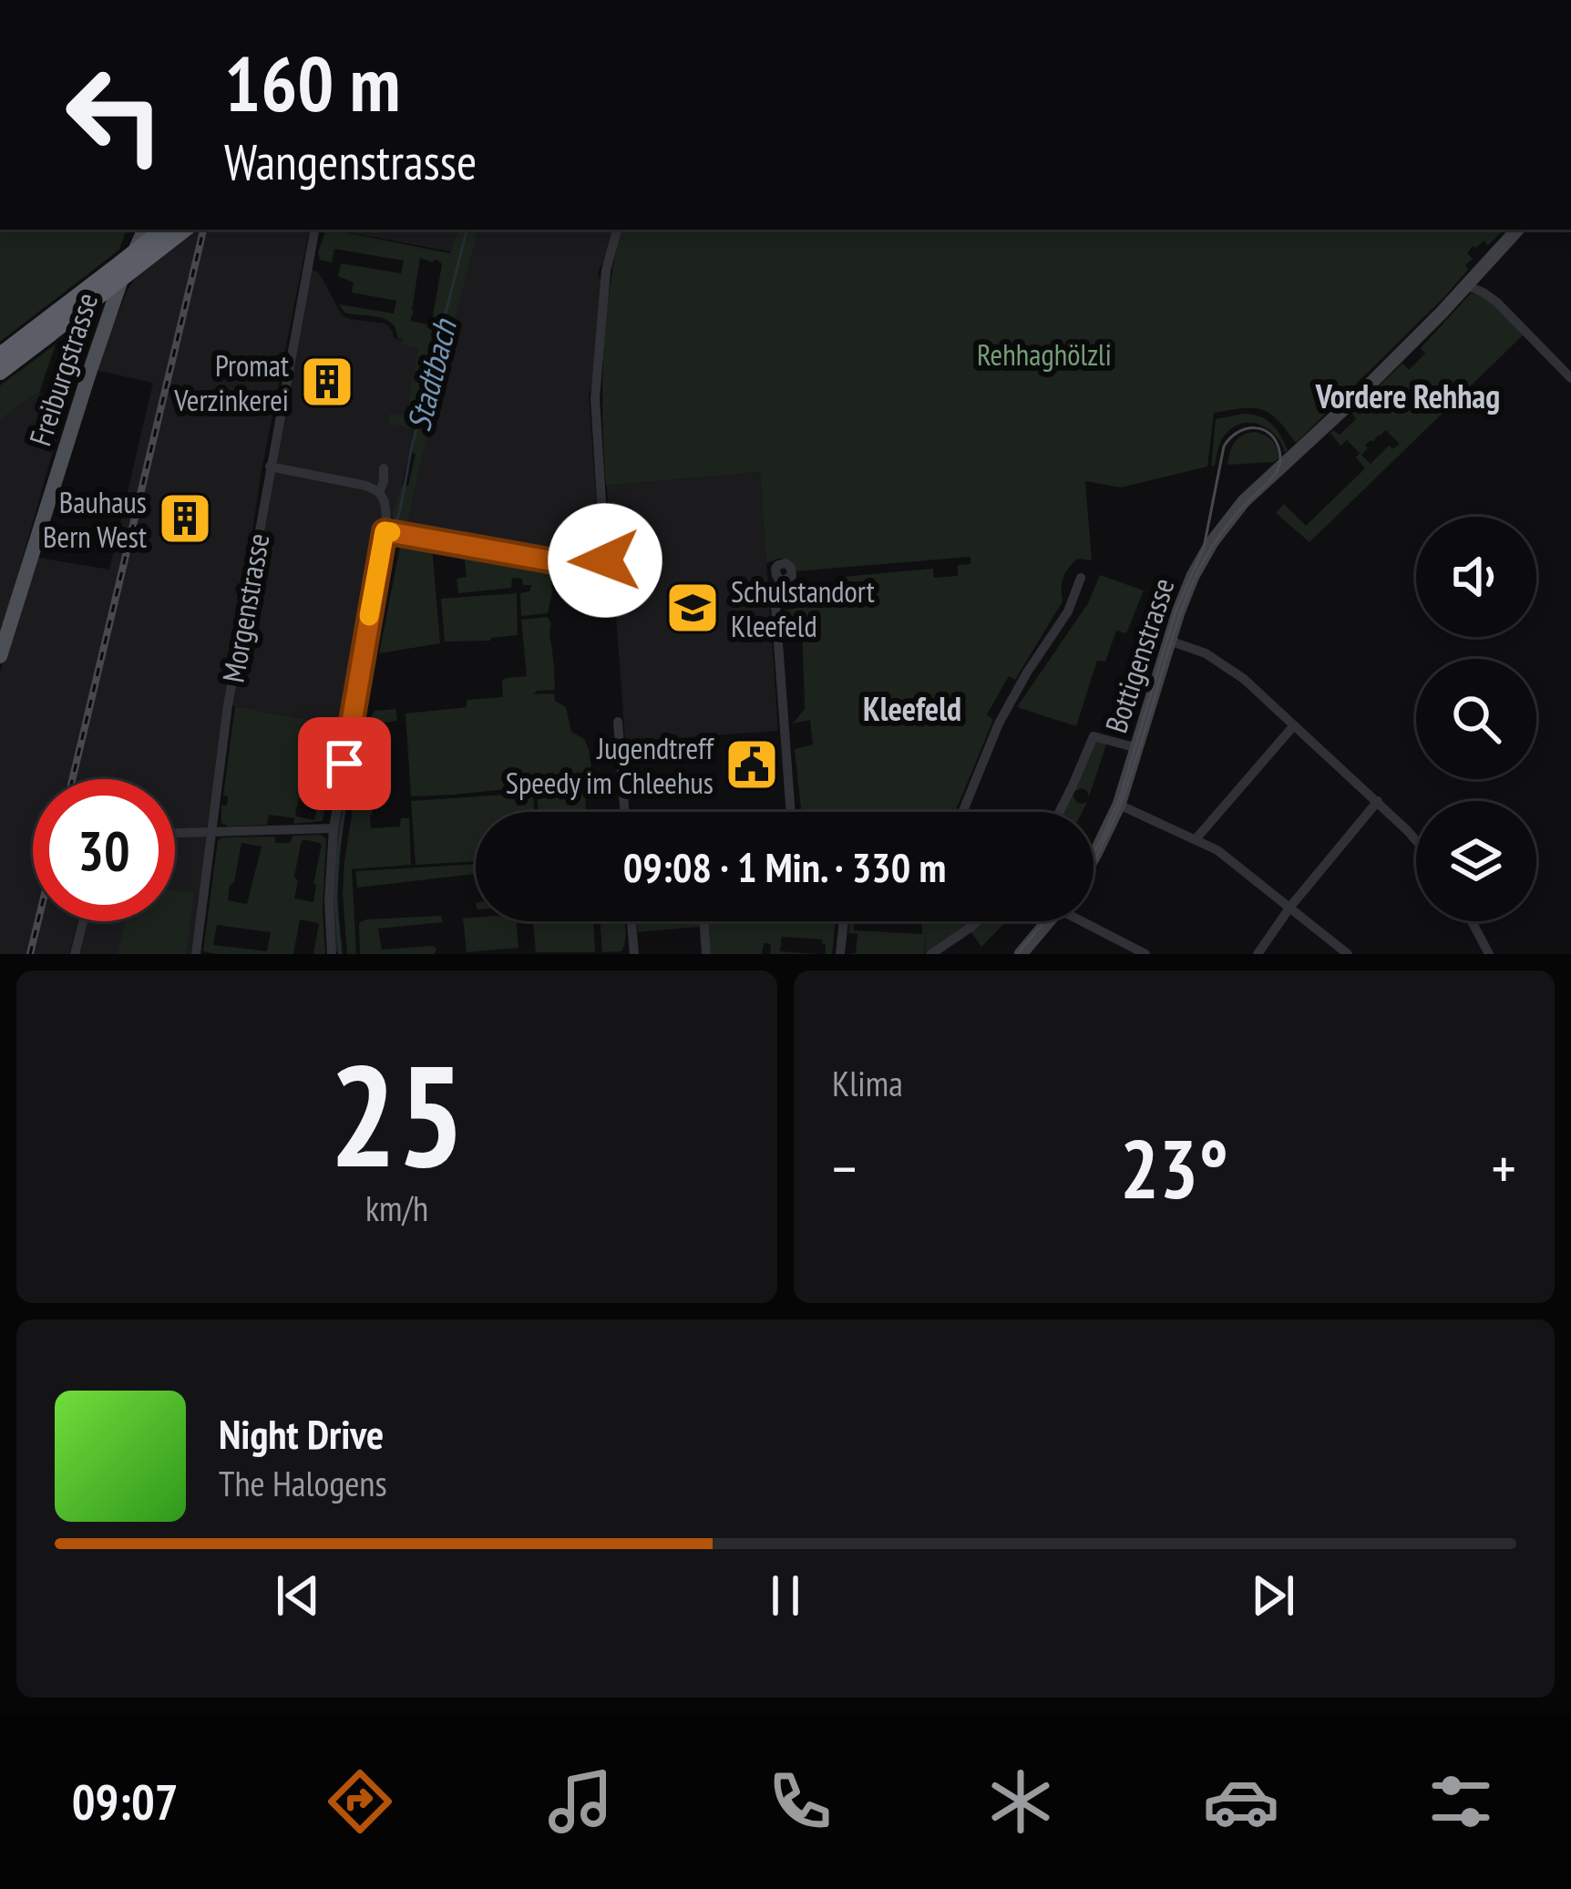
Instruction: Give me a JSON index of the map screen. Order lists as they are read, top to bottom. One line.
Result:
{"streets":{"main road":["Freiburgstrasse"],"street":["Morgenstrasse","Bottigenstrasse"]},"districts":["Vordere Rehhag","Kleefeld"],"water":["Stadtbach"],"parks":["Rehhaghölzli"],"places":{"building":["Promat Verzinkerei","Bauhaus Bern West"],"school or university":["Schulstandort Kleefeld"],"public building":["Jugendtreff Speedy im Chleehus"]},"page":{"turn":["160 m","Wangenstrasse"],"limit":"30","trip":"09:08 · 1 Min. · 330 m","tile":[["25","km/h"],"Klima"],"heat":["−","23°","+"],"song":["Night Drive","The Halogens"],"tabs":"09:07"}}
